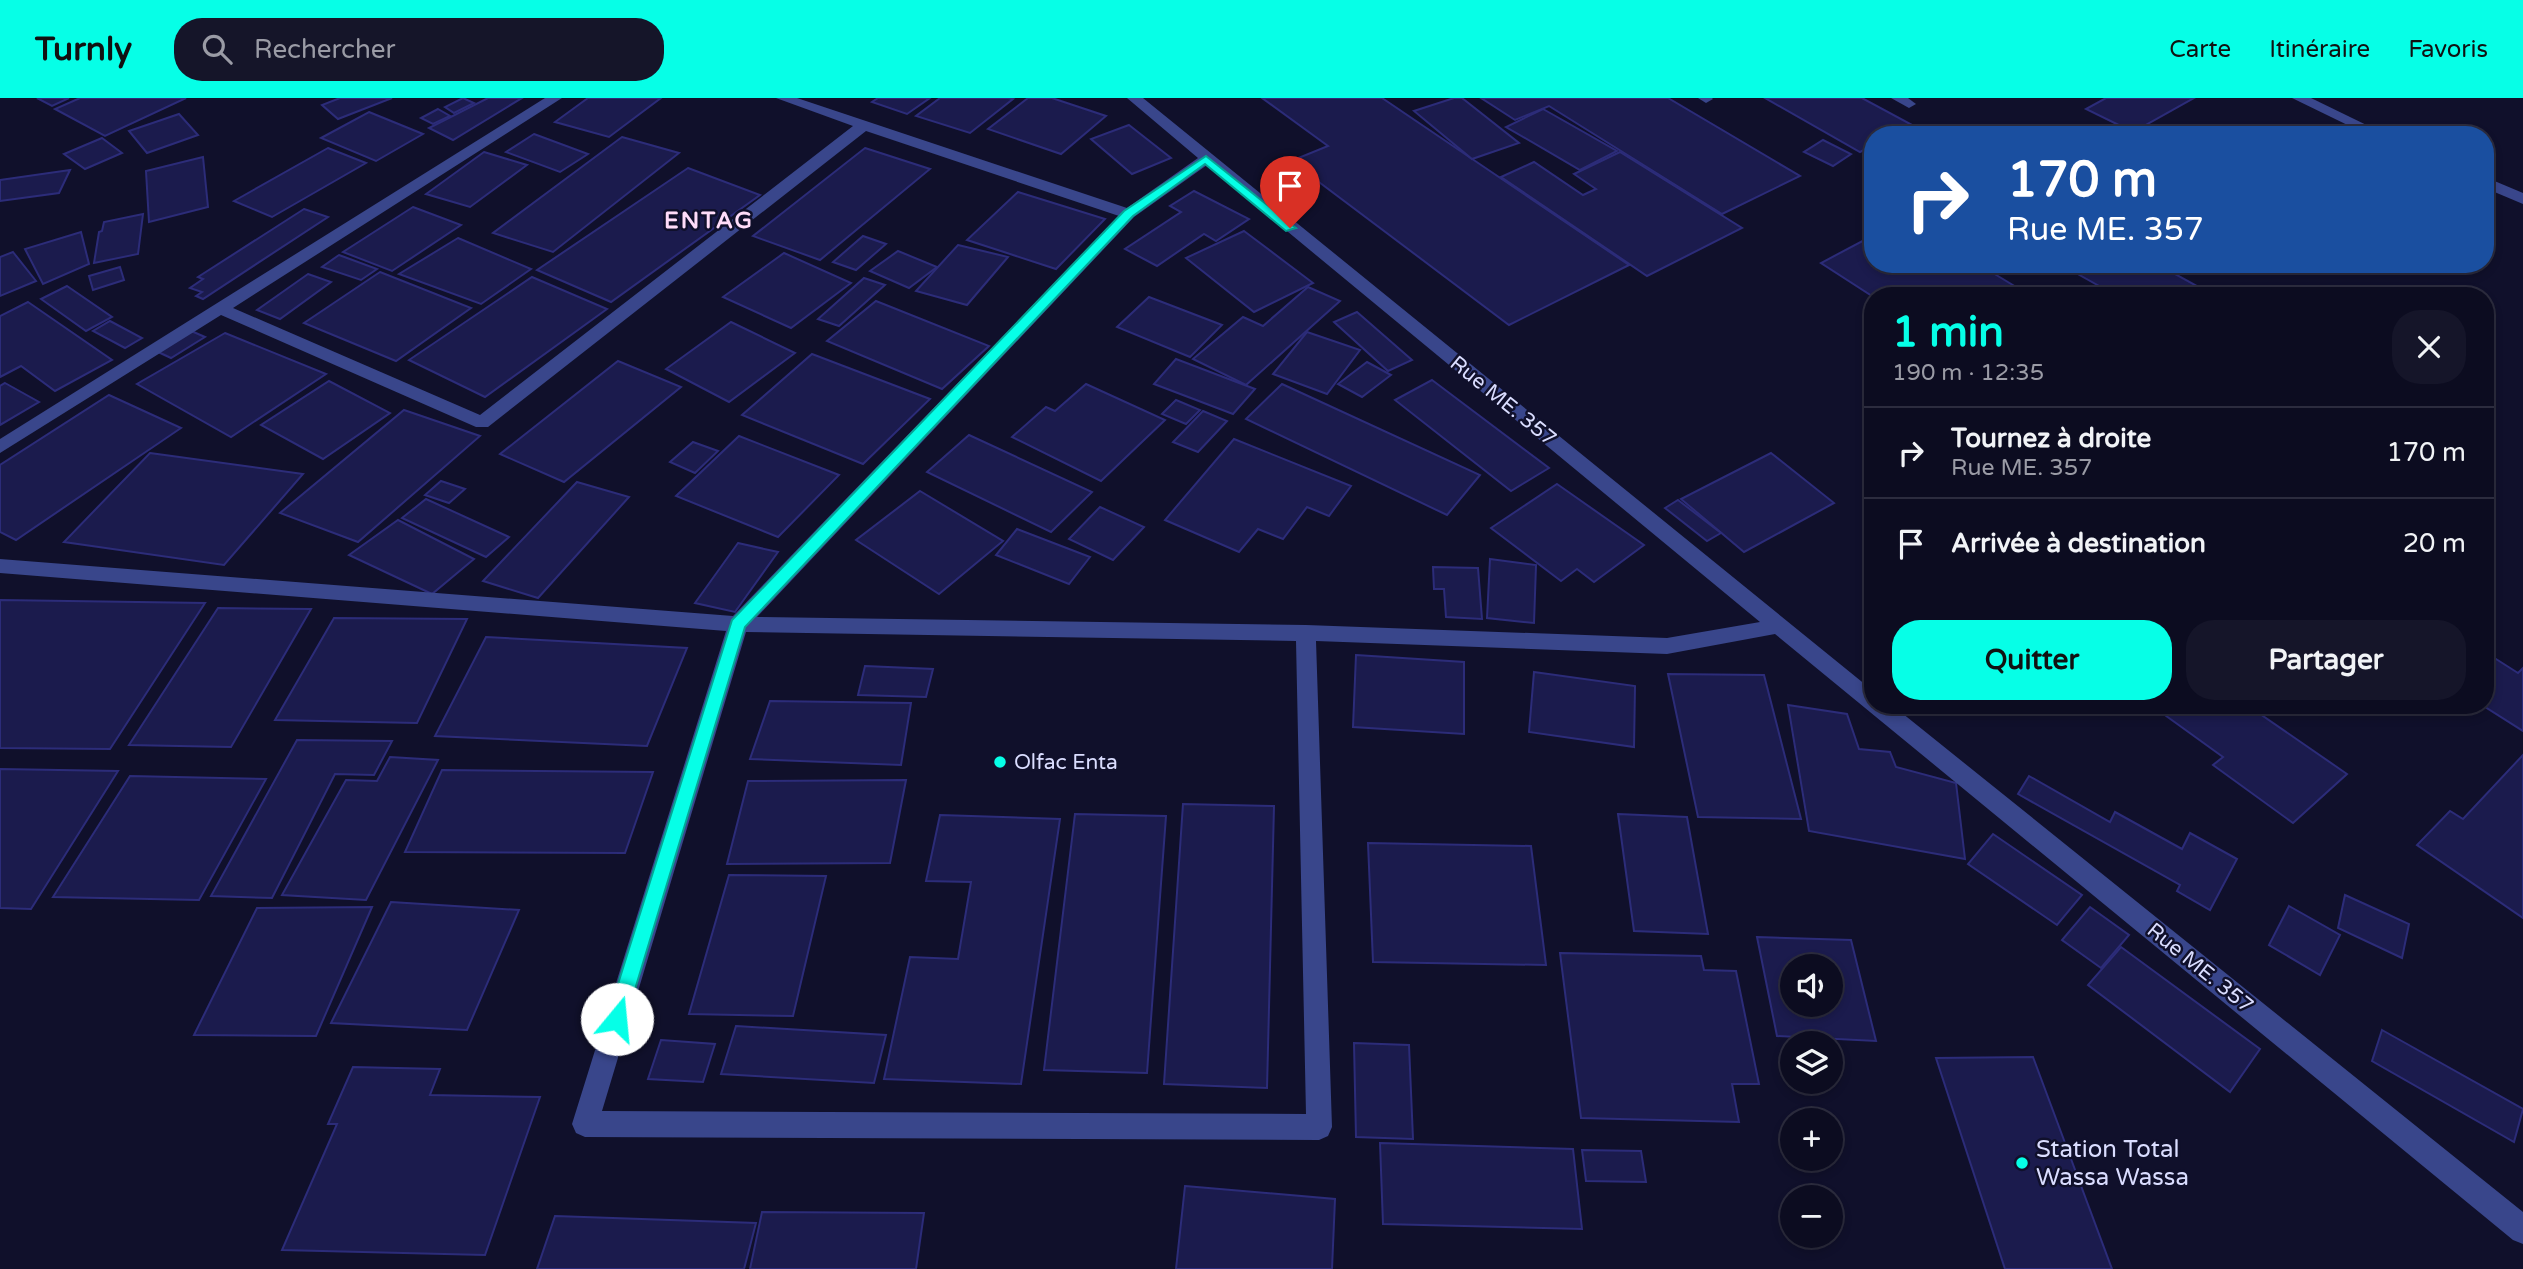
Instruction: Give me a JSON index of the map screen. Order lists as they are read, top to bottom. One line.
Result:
{"streets":{"street":["Rue ME. 357"]},"districts":["ENTAG"],"places":["Olfac Enta","Station Total Wassa Wassa"],"page":{"header":"Turnly","search":"Rechercher","nav":["Carte","Itinéraire","Favoris"],"turn":["170 m","Rue ME. 357"],"heading":["1 min","190 m · 12:35"],"list":[{"name":"Tournez à droite","note":"Rue ME. 357","value":"170 m"},{"name":"Arrivée à destination","value":"20 m"}],"buttons":["Quitter","Partager"],"map_buttons":["+","−"]}}
